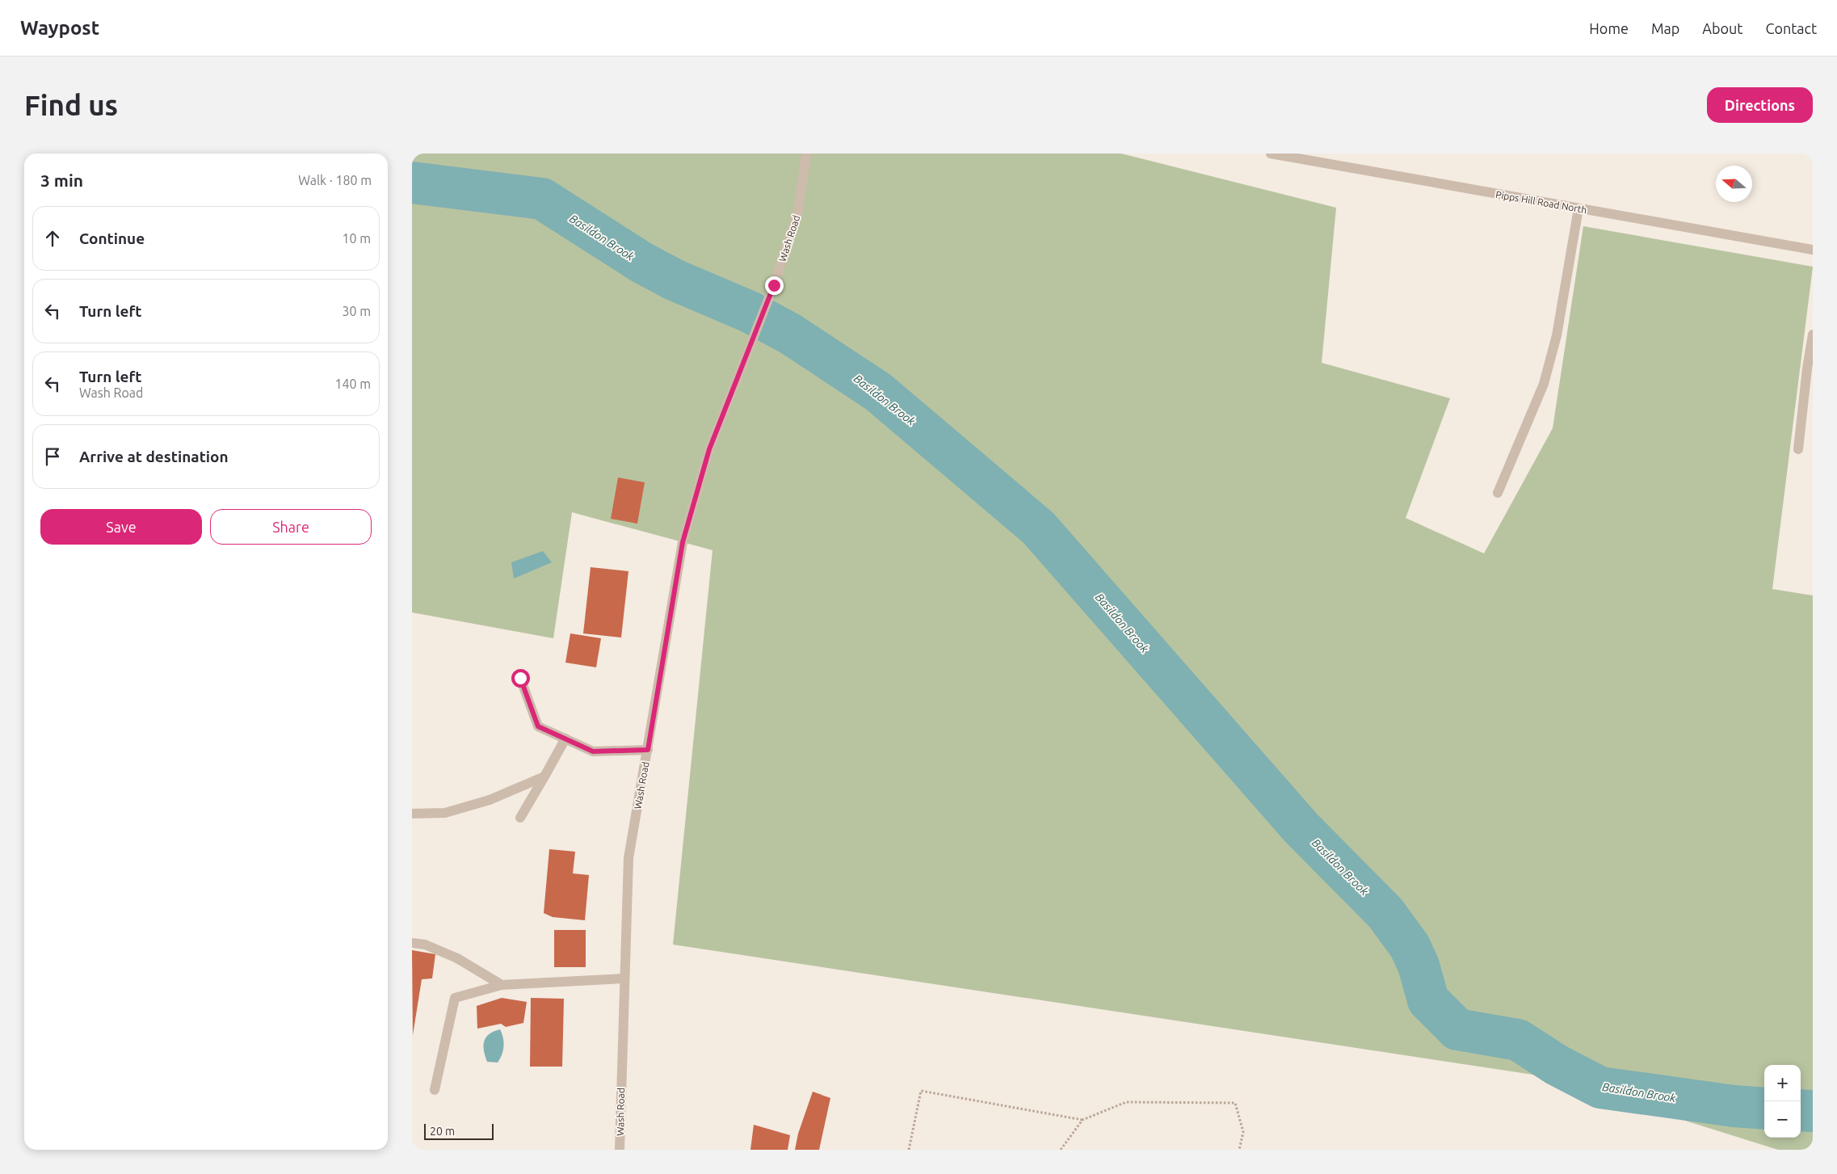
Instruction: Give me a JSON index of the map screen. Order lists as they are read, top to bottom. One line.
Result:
{"streets":{"street":["Pipps Hill Road North","Wash Road"]},"water":["Basildon Brook"],"scale_bar":"20 m","north":"left","page":{"header":"Waypost","nav":["Home","Map","About","Contact"],"buttons":["Directions",["Save","Share"]],"title":"Find us","heading":["3 min","Walk · 180 m"],"list":[["Continue","10 m"],["Turn left","30 m"],["Turn left","Wash Road","140 m"],"Arrive at destination"],"map_buttons":["+","−"],"scale":"20 m"}}
